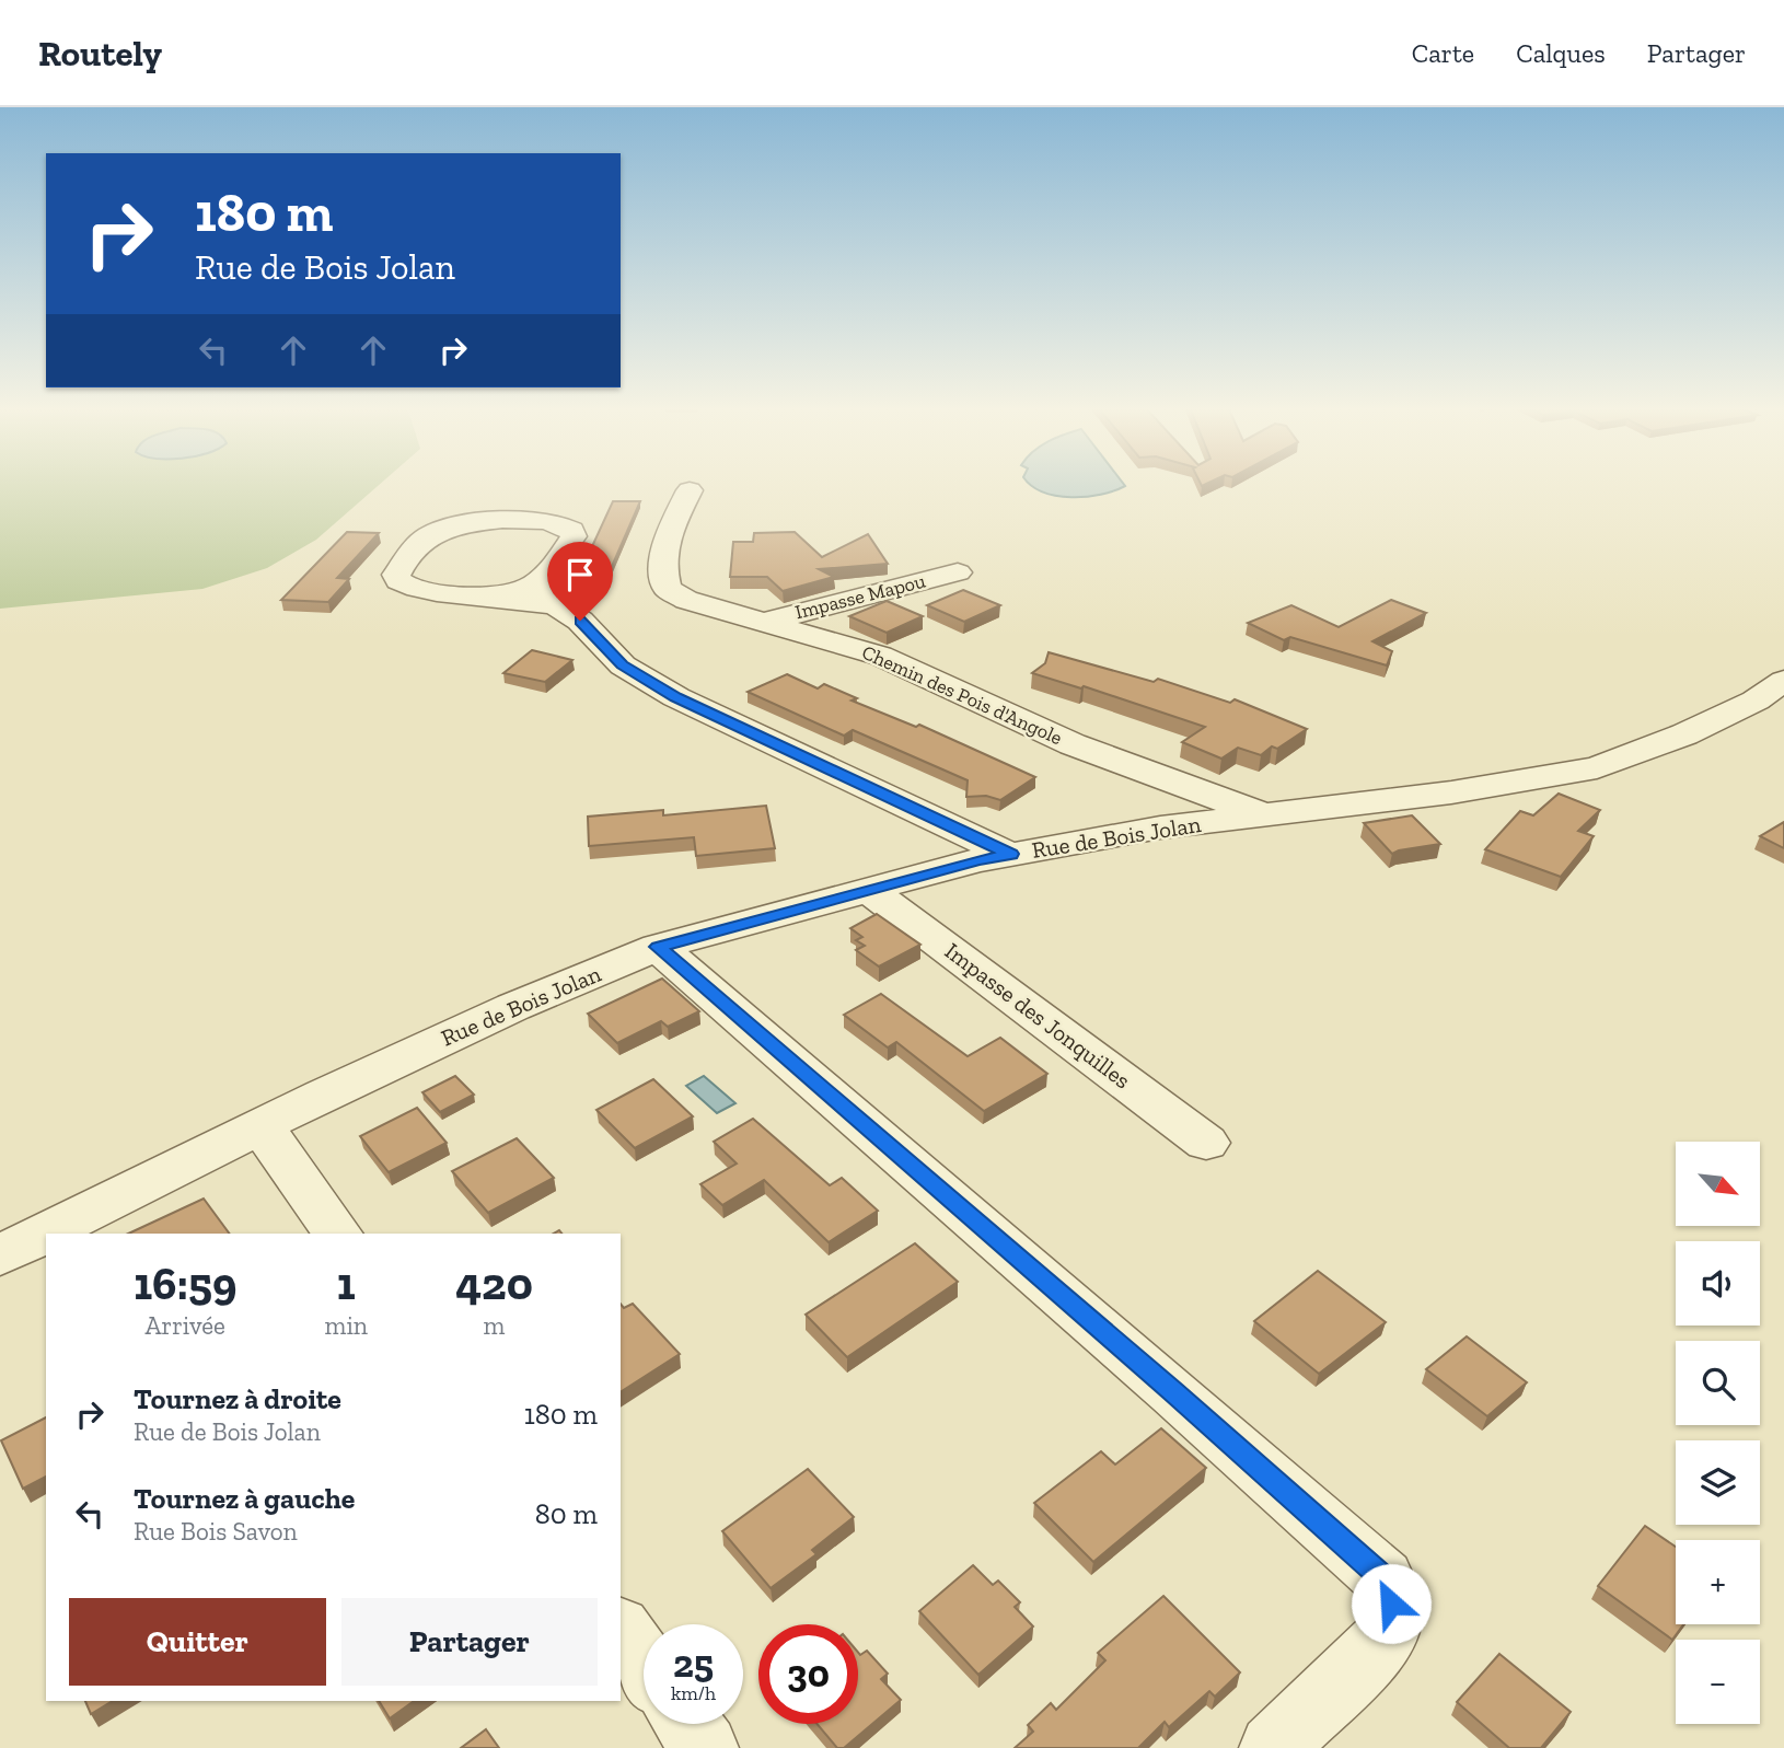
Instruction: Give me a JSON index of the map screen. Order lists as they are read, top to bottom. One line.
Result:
{"streets":{"street":["Impasse Mapou","Chemin des Pois d'Angole","Rue de Bois Jolan","Impasse des Jonquilles"]},"crossings":[["Impasse Mapou","Chemin des Pois d'Angole"],["Chemin des Pois d'Angole","Rue de Bois Jolan"],["Rue de Bois Jolan","Impasse des Jonquilles"]],"north":"bottom right","page":{"header":"Routely","nav":["Carte","Calques","Partager"],"turn":["180 m","Rue de Bois Jolan"],"map_buttons":["+","−"],"eta":["16:59","Arrivée","1","min","420","m"],"list":[{"name":"Tournez à droite","note":"Rue de Bois Jolan","value":"180 m"},{"name":"Tournez à gauche","note":"Rue Bois Savon","value":"80 m"}],"buttons":["Quitter","Partager"],"speed":"25 km/h","limit":"30"}}
